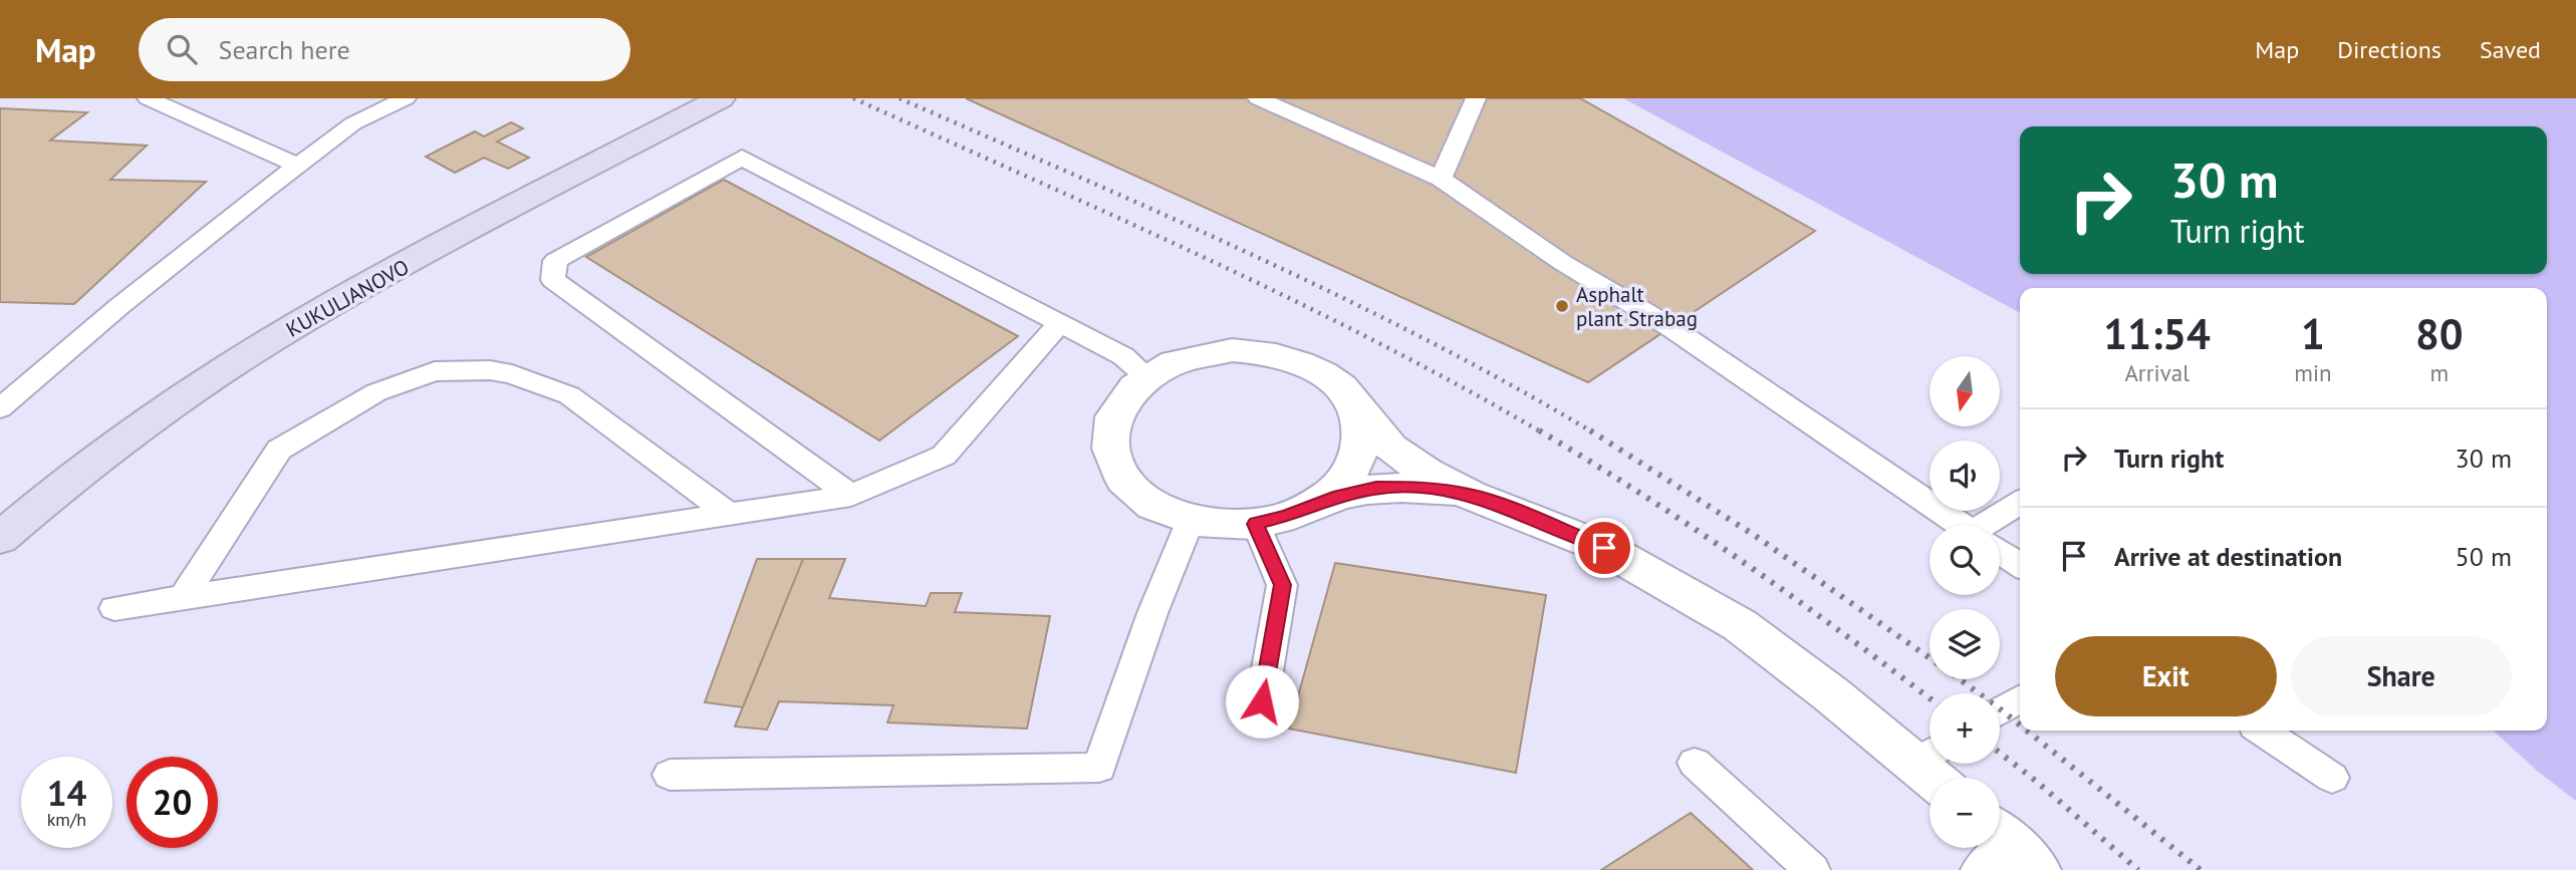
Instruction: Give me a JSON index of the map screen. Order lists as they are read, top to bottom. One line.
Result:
{"streets":{"main road":["KUKULJANOVO"]},"places":["Asphalt plant Strabag"],"north":"bottom","page":{"header":"Map","search":"Search here","nav":["Map","Directions","Saved"],"turn":["30 m","Turn right"],"eta":["11:54","Arrival","1","min","80","m"],"map_buttons":["+","−"],"list":[{"name":"Turn right","value":"30 m"},{"name":"Arrive at destination","value":"50 m"}],"buttons":["Exit","Share"],"speed":"14 km/h","limit":"20"}}
